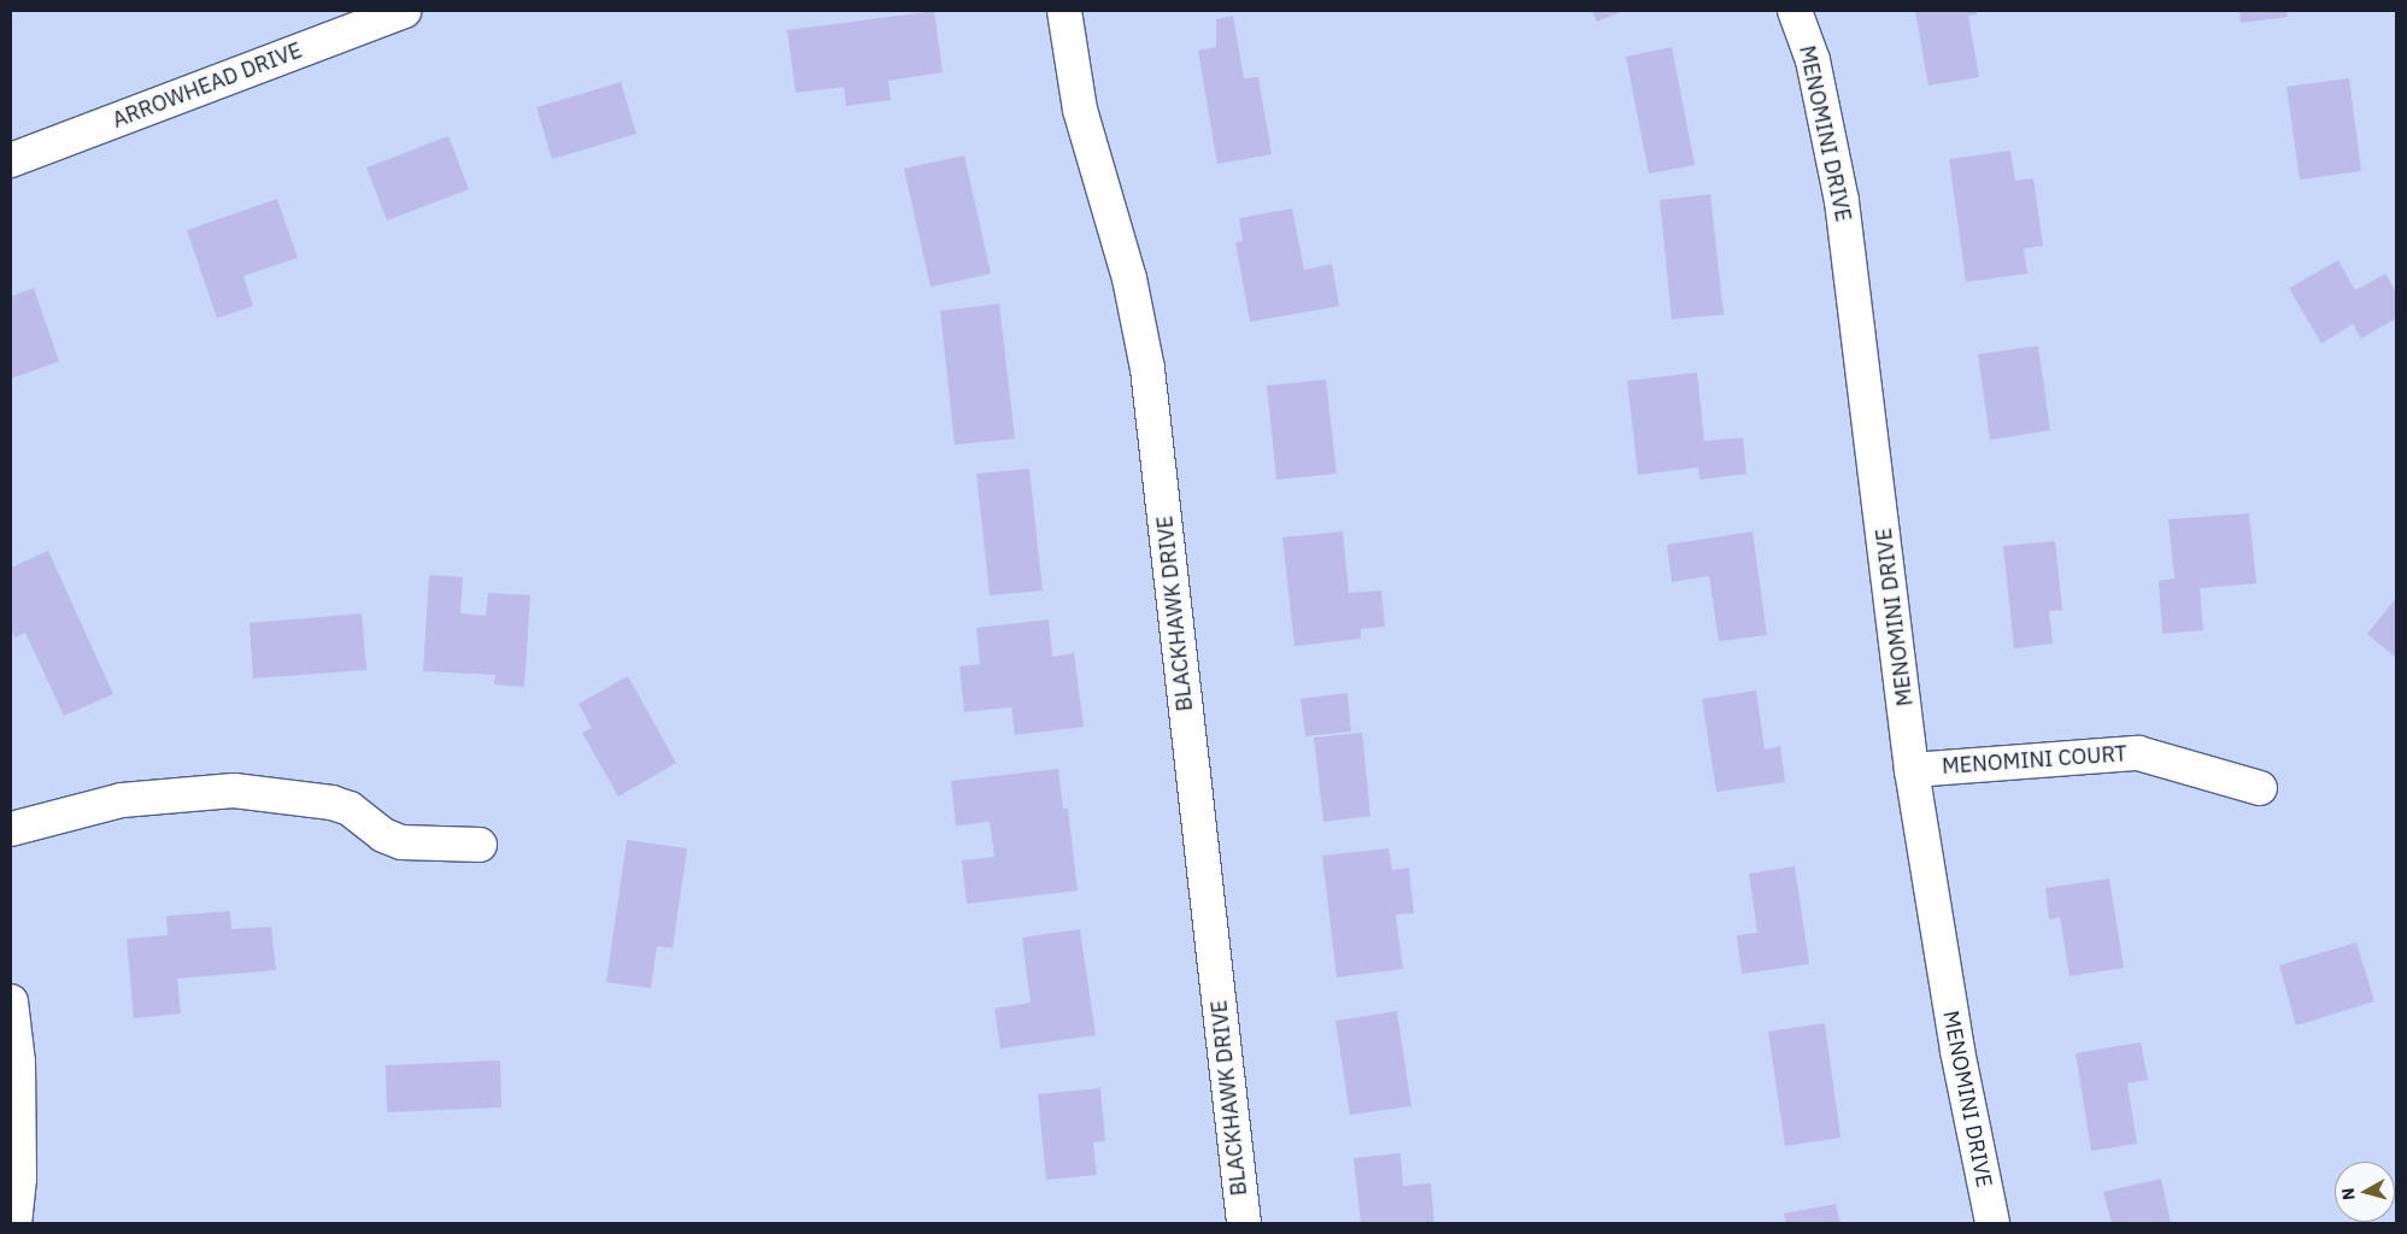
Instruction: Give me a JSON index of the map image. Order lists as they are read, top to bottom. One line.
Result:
{"streets":{"street":["ARROWHEAD DRIVE","MENOMINI DRIVE","BLACKHAWK DRIVE","MENOMINI COURT"]},"crossings":[["MENOMINI DRIVE","MENOMINI COURT"]],"north":"left"}
